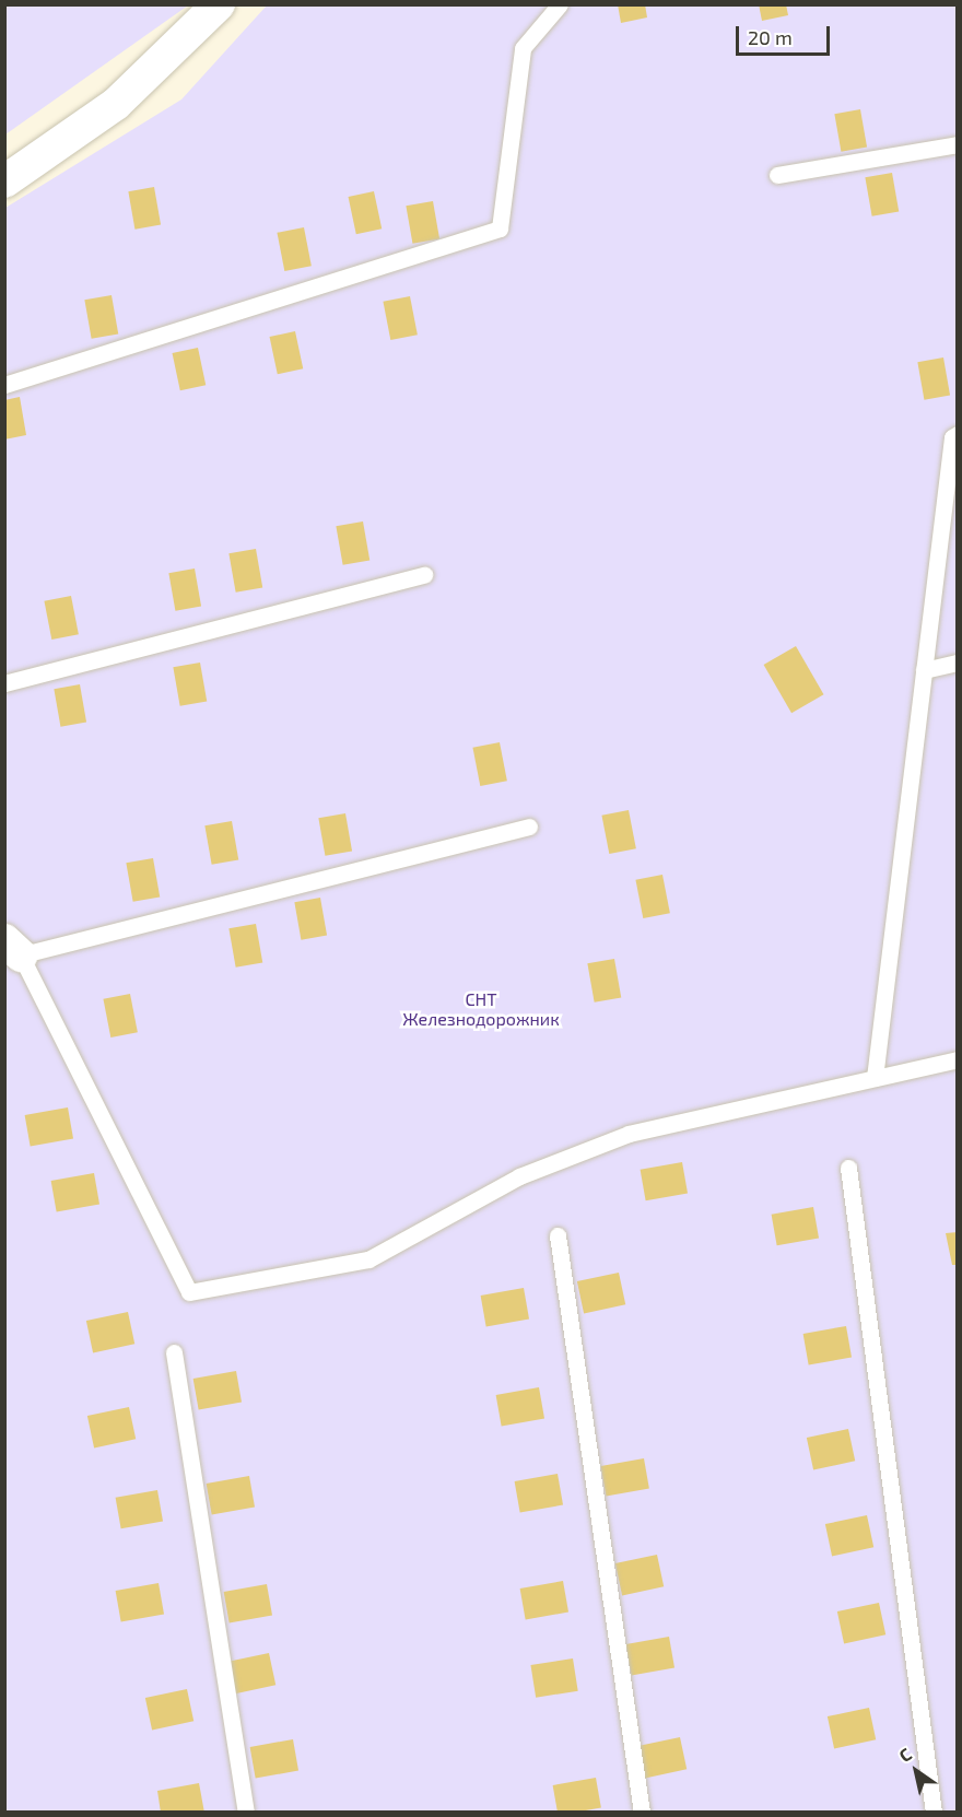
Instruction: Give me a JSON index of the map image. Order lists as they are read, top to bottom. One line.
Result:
{"parks":["СНТ Железнодорожник"],"scale_bar":"20 m","north":"top left"}
